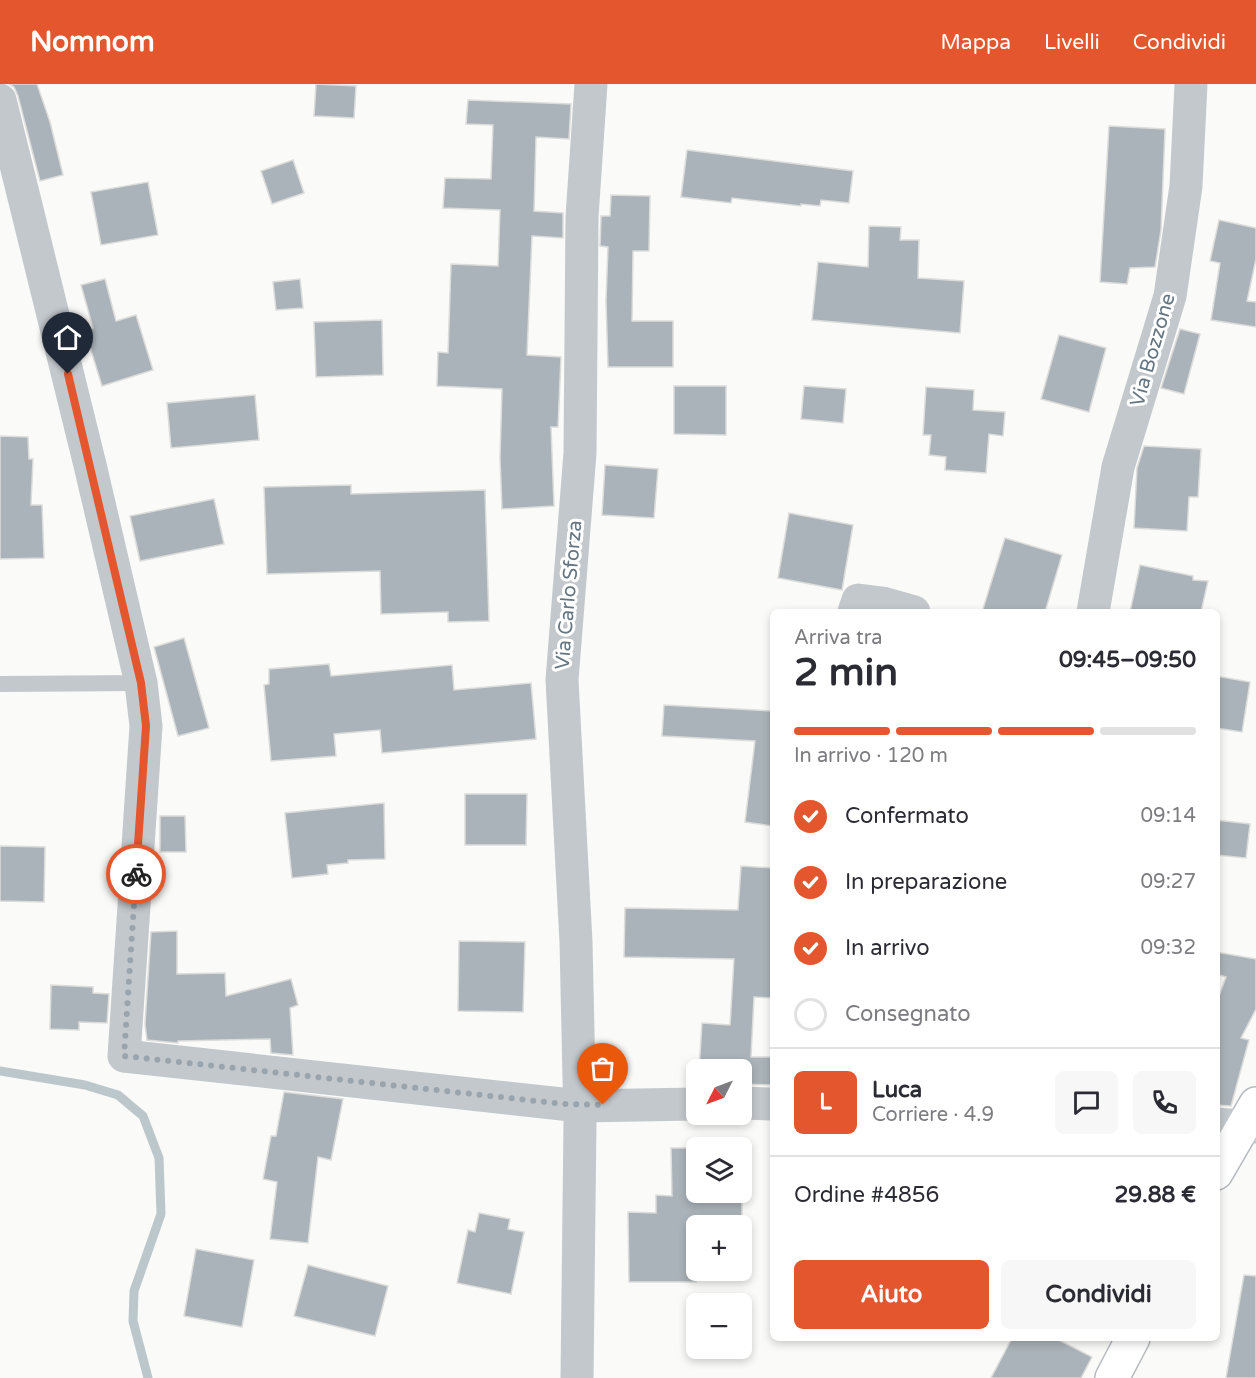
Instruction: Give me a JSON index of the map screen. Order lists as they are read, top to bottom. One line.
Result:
{"streets":{"street":["Via Bozzone","Via Carlo Sforza"]},"north":"bottom left","page":{"header":"Nomnom","nav":["Mappa","Livelli","Condividi"],"heading":["2 min","Arriva tra","09:45–09:50"],"panel":["Luca","Corriere · 4.9","Ordine #4856","29.88 €"],"bar":"In arrivo · 120 m","list":[["Confermato","09:14"],["In preparazione","09:27"],["In arrivo","09:32"],"Consegnato"],"map_buttons":["+","−"],"round":"L","buttons":["Aiuto","Condividi"]}}
